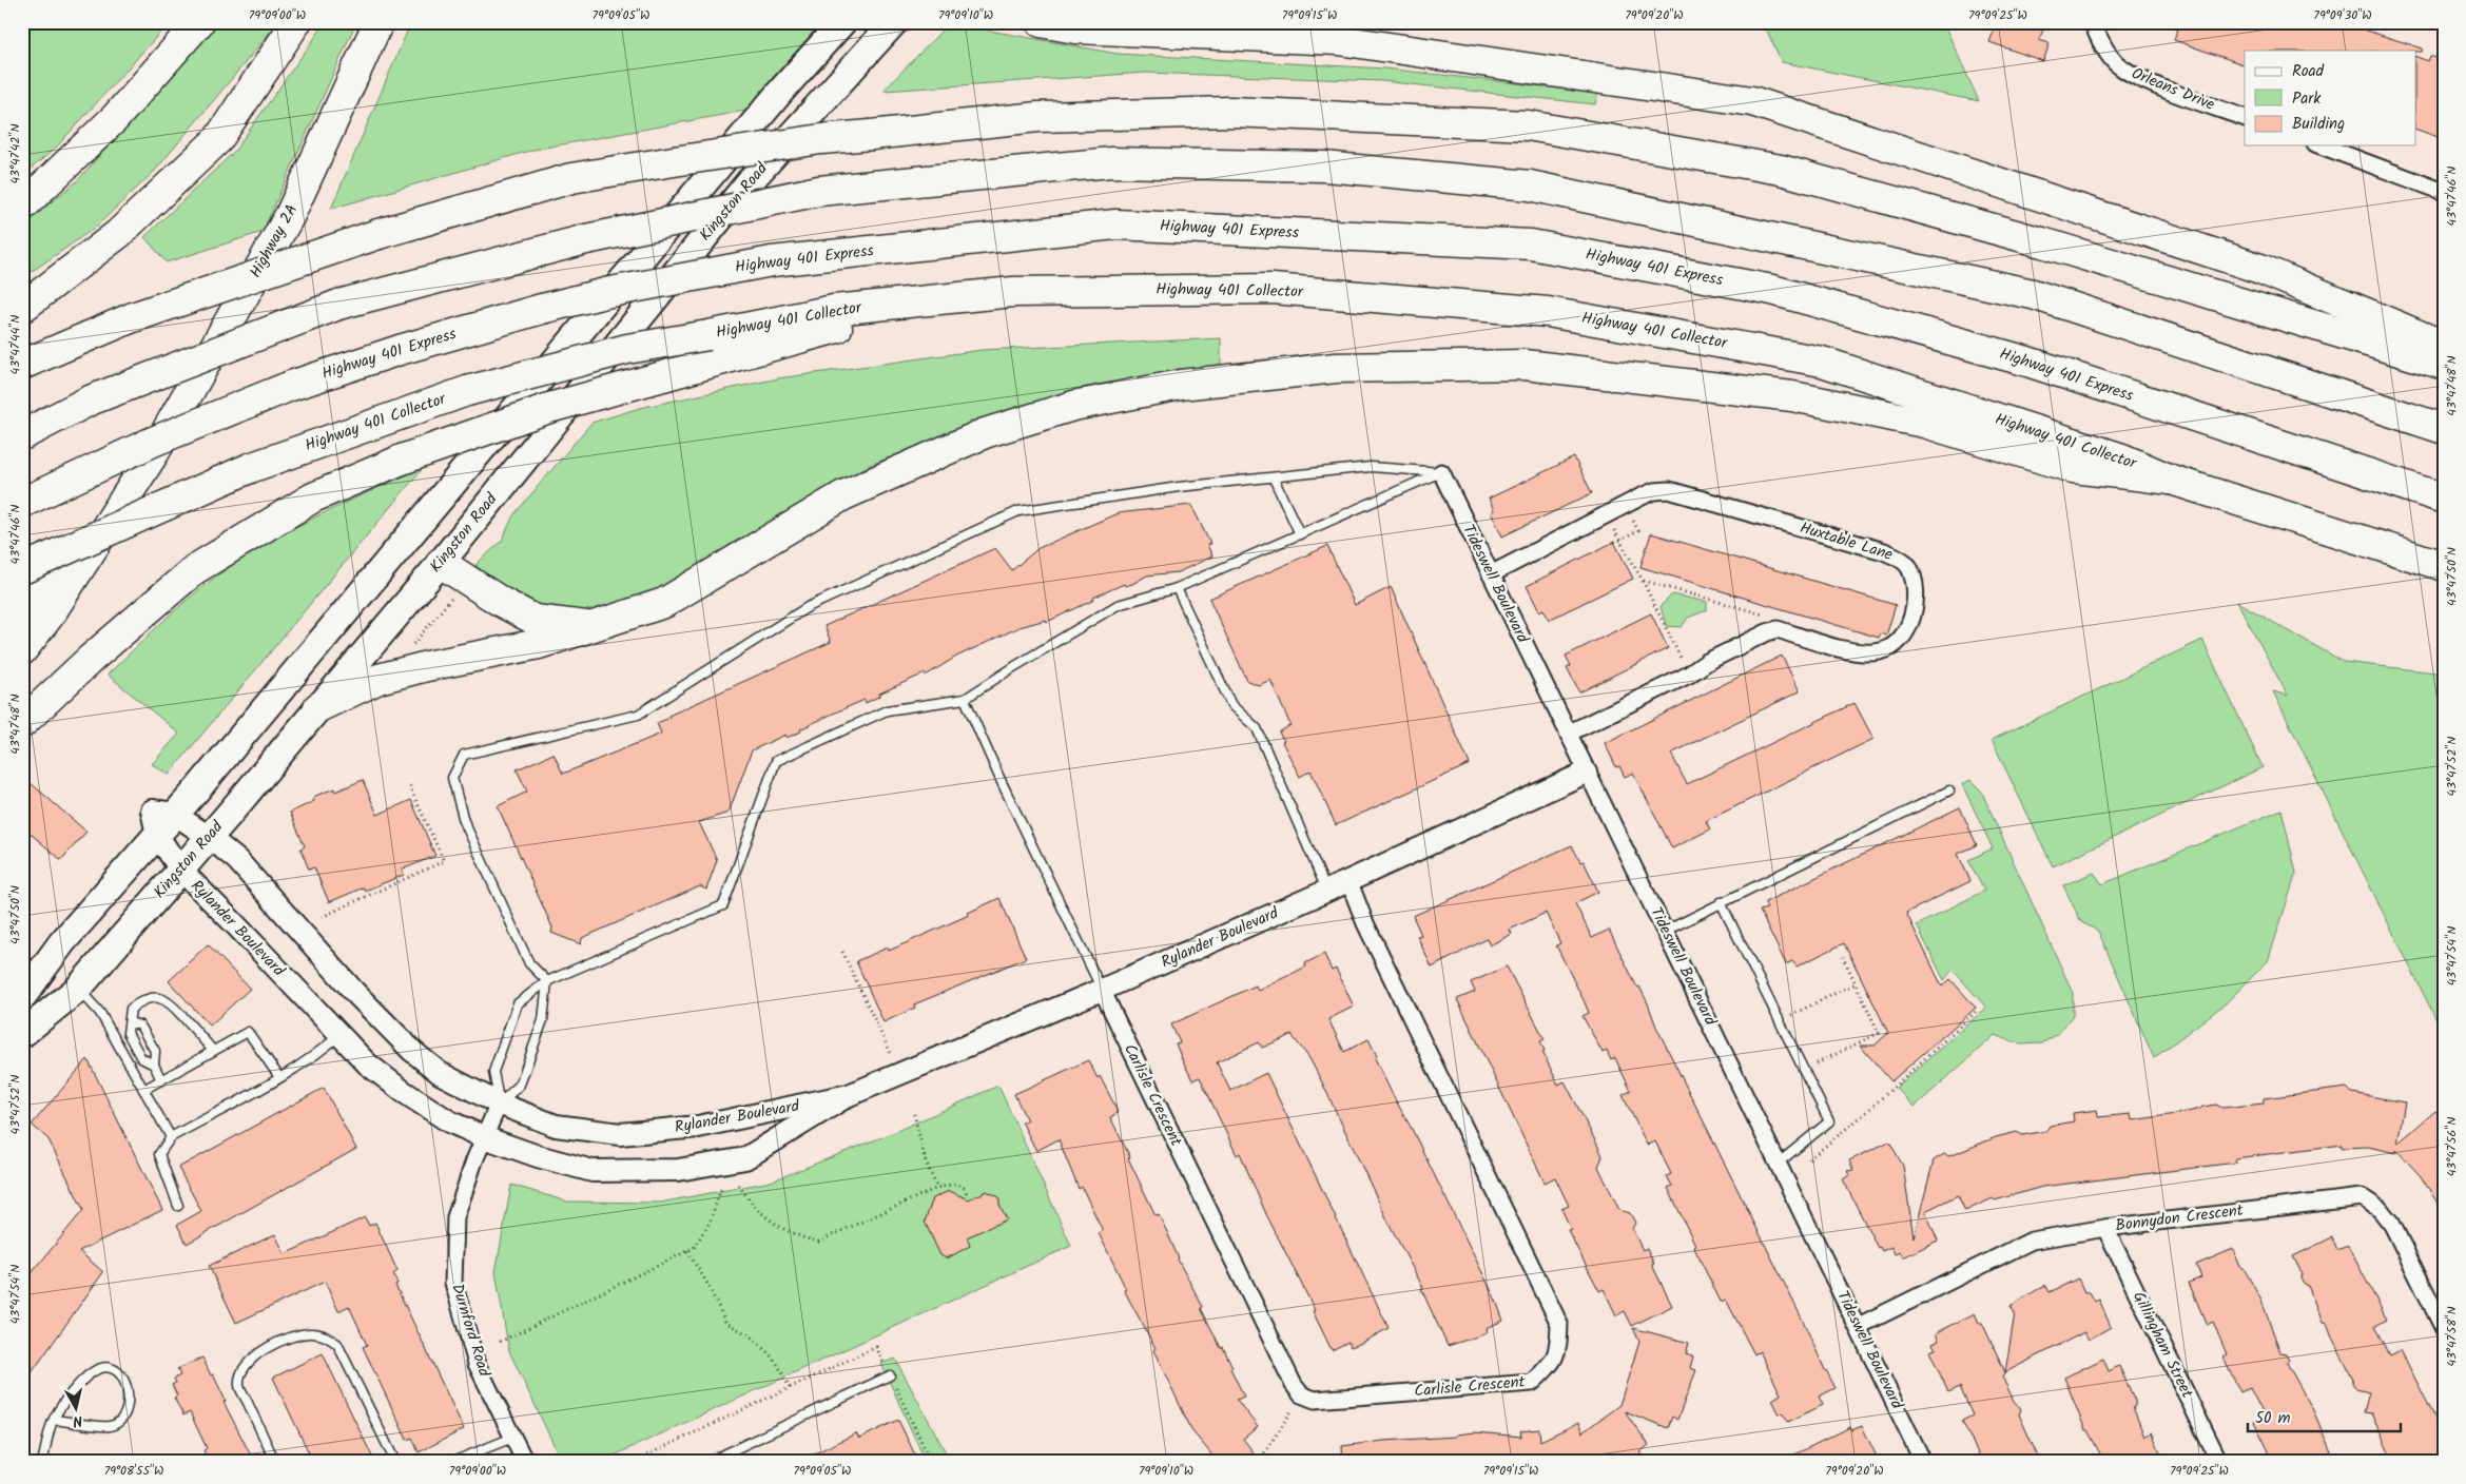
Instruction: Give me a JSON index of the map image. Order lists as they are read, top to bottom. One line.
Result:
{"streets":{"highway":["Highway 401 Express","Highway 2A","Highway 401 Collector"],"main road":["Kingston Road"],"street":["Orleans Drive","Huxtable Lane","Tideswell Boulevard","Rylander Boulevard","Carlisle Crescent","Bonnydon Crescent","Durnford Road","Gillingham Street"]},"crossings":[["Kingston Road","Rylander Boulevard"],["Huxtable Lane","Tideswell Boulevard"],["Tideswell Boulevard","Rylander Boulevard"],["Tideswell Boulevard","Bonnydon Crescent"],["Rylander Boulevard","Carlisle Crescent"],["Rylander Boulevard","Durnford Road"],["Bonnydon Crescent","Gillingham Street"]],"legend":["Road","Park","Building"],"scale_bar":"50 m","north":"bottom","coordinates":["79°09'00\"W","79°09'05\"W","79°09'10\"W","79°09'15\"W","79°09'20\"W","79°09'25\"W","79°09'30\"W","43°47'42\"N","43°47'46\"N","43°47'44\"N","43°47'48\"N","43°47'50\"N","43°47'52\"N","43°47'54\"N","43°47'56\"N","43°47'58\"N","79°08'55\"W"]}
